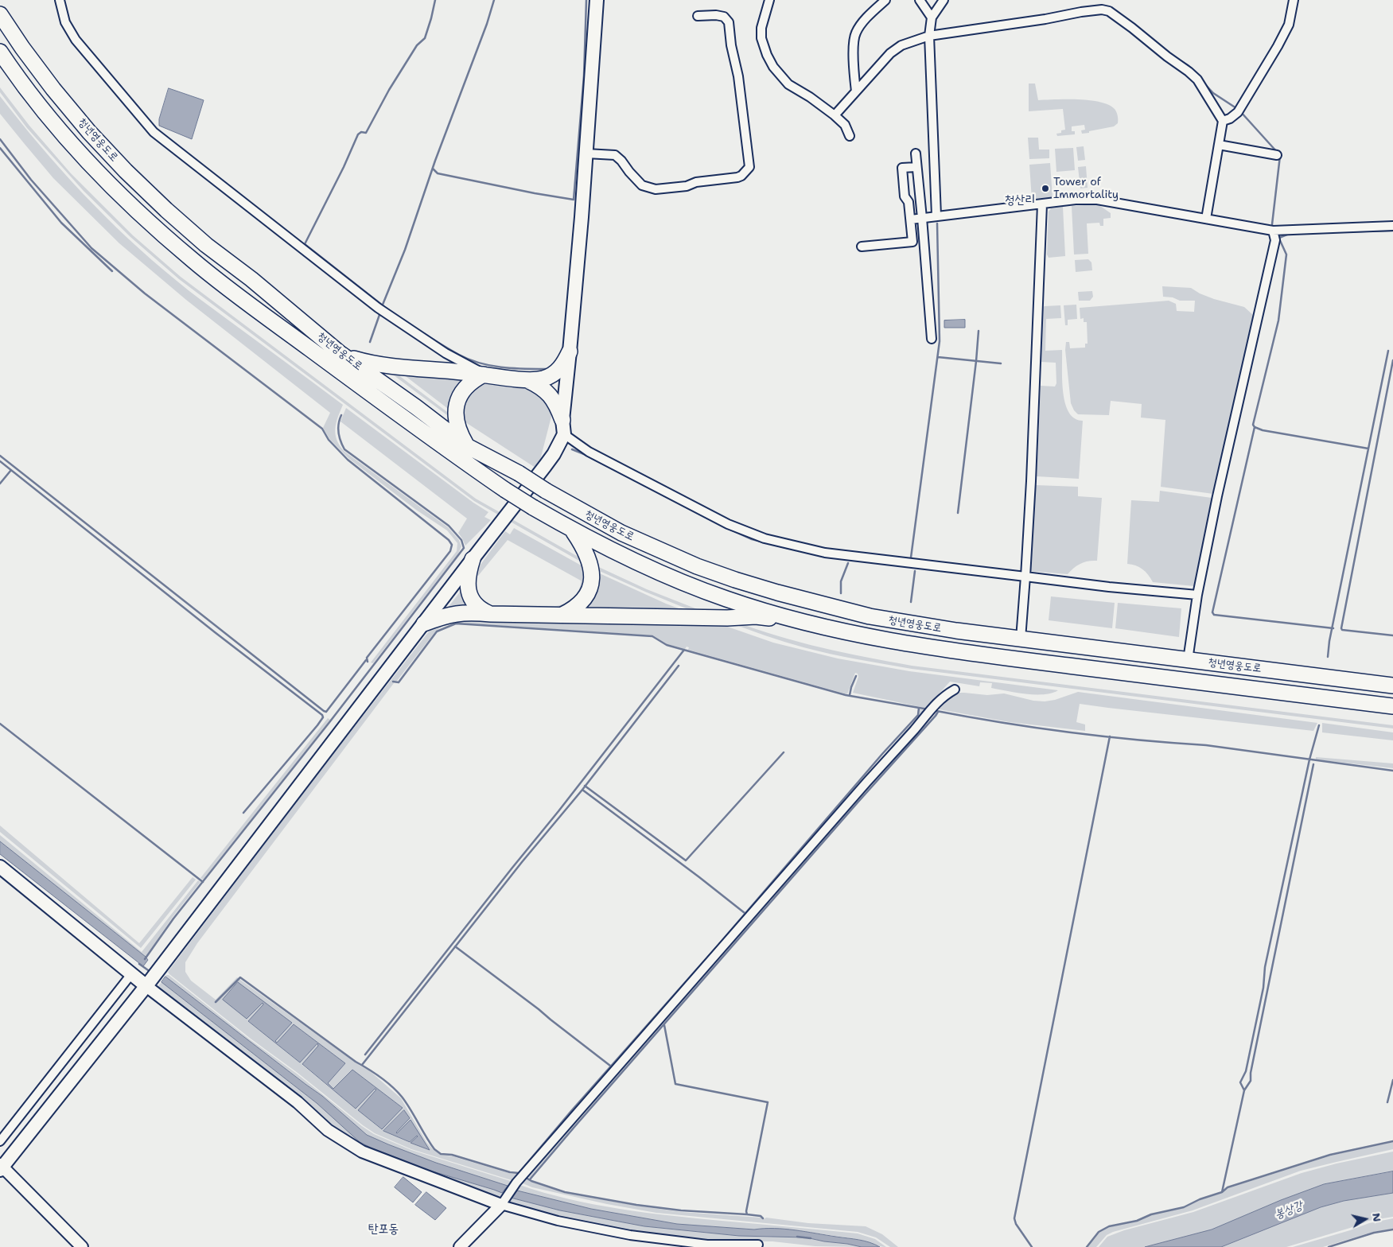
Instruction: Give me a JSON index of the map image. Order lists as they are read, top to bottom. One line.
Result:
{"streets":{"highway":["청년영웅도로"]},"districts":["청산리","탄포동"],"water":["봉상강"],"places":["Tower of Immortality"],"north":"right"}
